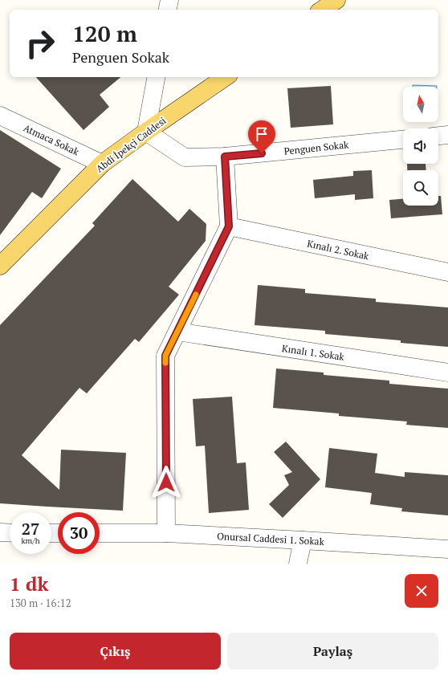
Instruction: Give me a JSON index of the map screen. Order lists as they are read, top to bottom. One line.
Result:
{"streets":{"main road":["Abdi İpekçi Caddesi"],"street":["Atmaca Sokak","Penguen Sokak","Kınalı 2. Sokak","Kınalı 1. Sokak","Onursal Caddesi 1. Sokak"]},"crossings":[["Atmaca Sokak","Abdi İpekçi Caddesi"],["Abdi İpekçi Caddesi","Penguen Sokak"]],"north":"top","page":{"turn":["120 m","Penguen Sokak"],"speed":"27 km/h","limit":"30","heading":["1 dk","130 m · 16:12"],"buttons":["Çıkış","Paylaş"]}}
